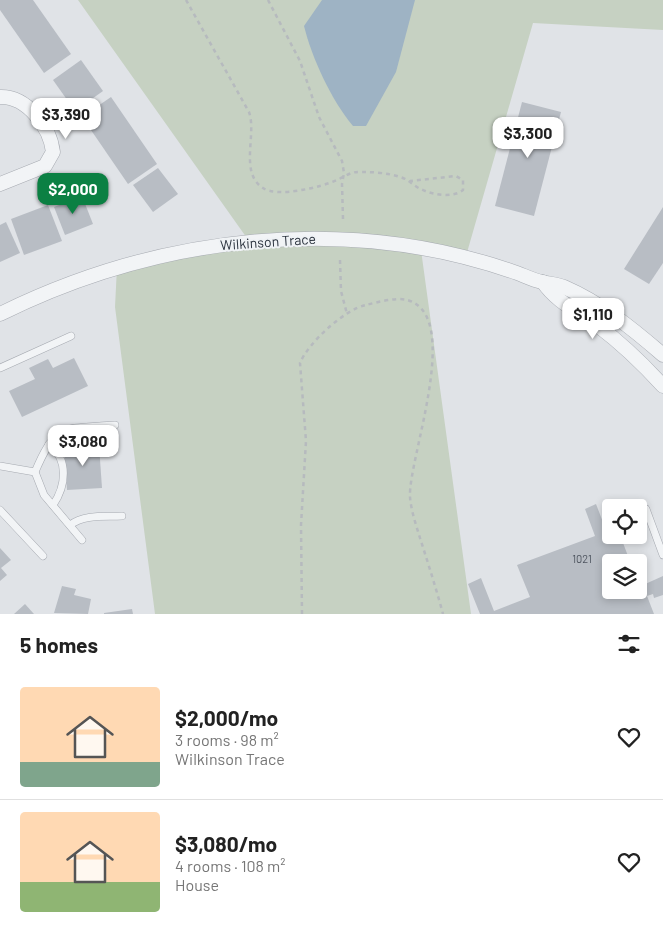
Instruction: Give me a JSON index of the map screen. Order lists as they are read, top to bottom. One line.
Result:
{"streets":{"street":["Wilkinson Trace"]},"house_numbers":["1021"],"page":{"price":["$3,390","$3,300","$2,000","$1,110","$3,080"],"heading":"5 homes","list":[{"name":"$2,000/mo","note":"3 rooms · 98 m² · Wilkinson Trace"},{"name":"$3,080/mo","note":"4 rooms · 108 m² · House"}]}}
